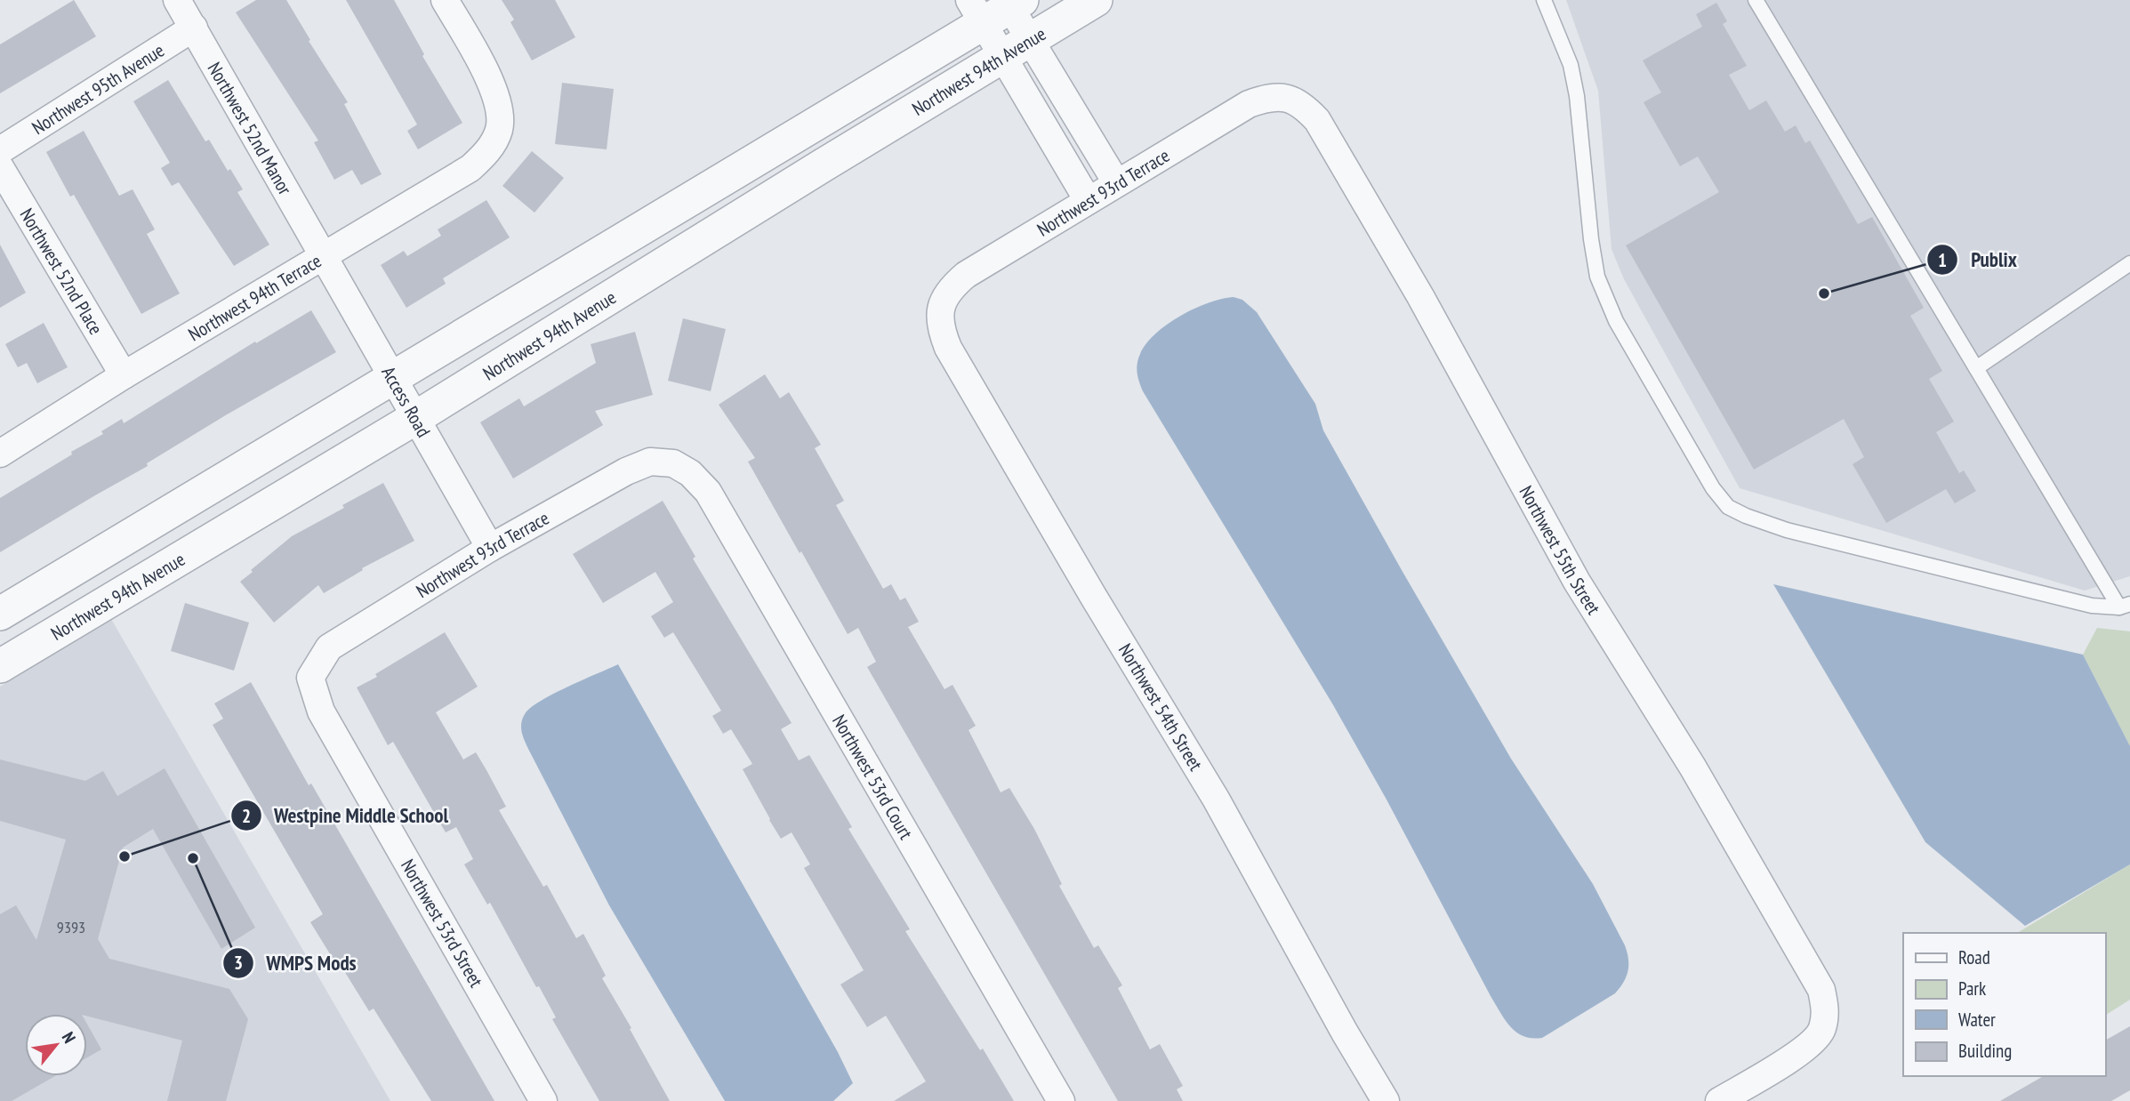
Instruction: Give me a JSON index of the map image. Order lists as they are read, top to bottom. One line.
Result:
{"streets":{"street":["Northwest 94th Avenue","Northwest 95th Avenue","Northwest 52nd Manor","Northwest 93rd Terrace","Northwest 52nd Place","Northwest 94th Terrace","Access Road","Northwest 55th Street","Northwest 54th Street","Northwest 53rd Court","Northwest 53rd Street"]},"crossings":[["Northwest 94th Avenue","Access Road"],["Northwest 95th Avenue","Northwest 52nd Manor"],["Northwest 52nd Manor","Northwest 94th Terrace"],["Northwest 52nd Manor","Access Road"],["Northwest 93rd Terrace","Access Road"],["Northwest 93rd Terrace","Northwest 55th Street"],["Northwest 93rd Terrace","Northwest 54th Street"],["Northwest 93rd Terrace","Northwest 53rd Court"],["Northwest 93rd Terrace","Northwest 53rd Street"],["Northwest 52nd Place","Northwest 94th Terrace"],["Northwest 94th Terrace","Access Road"]],"places":["Publix","Westpine Middle School","WMPS Mods"],"house_numbers":["9393"],"legend":["Road","Park","Water","Building"],"north":"top right"}
